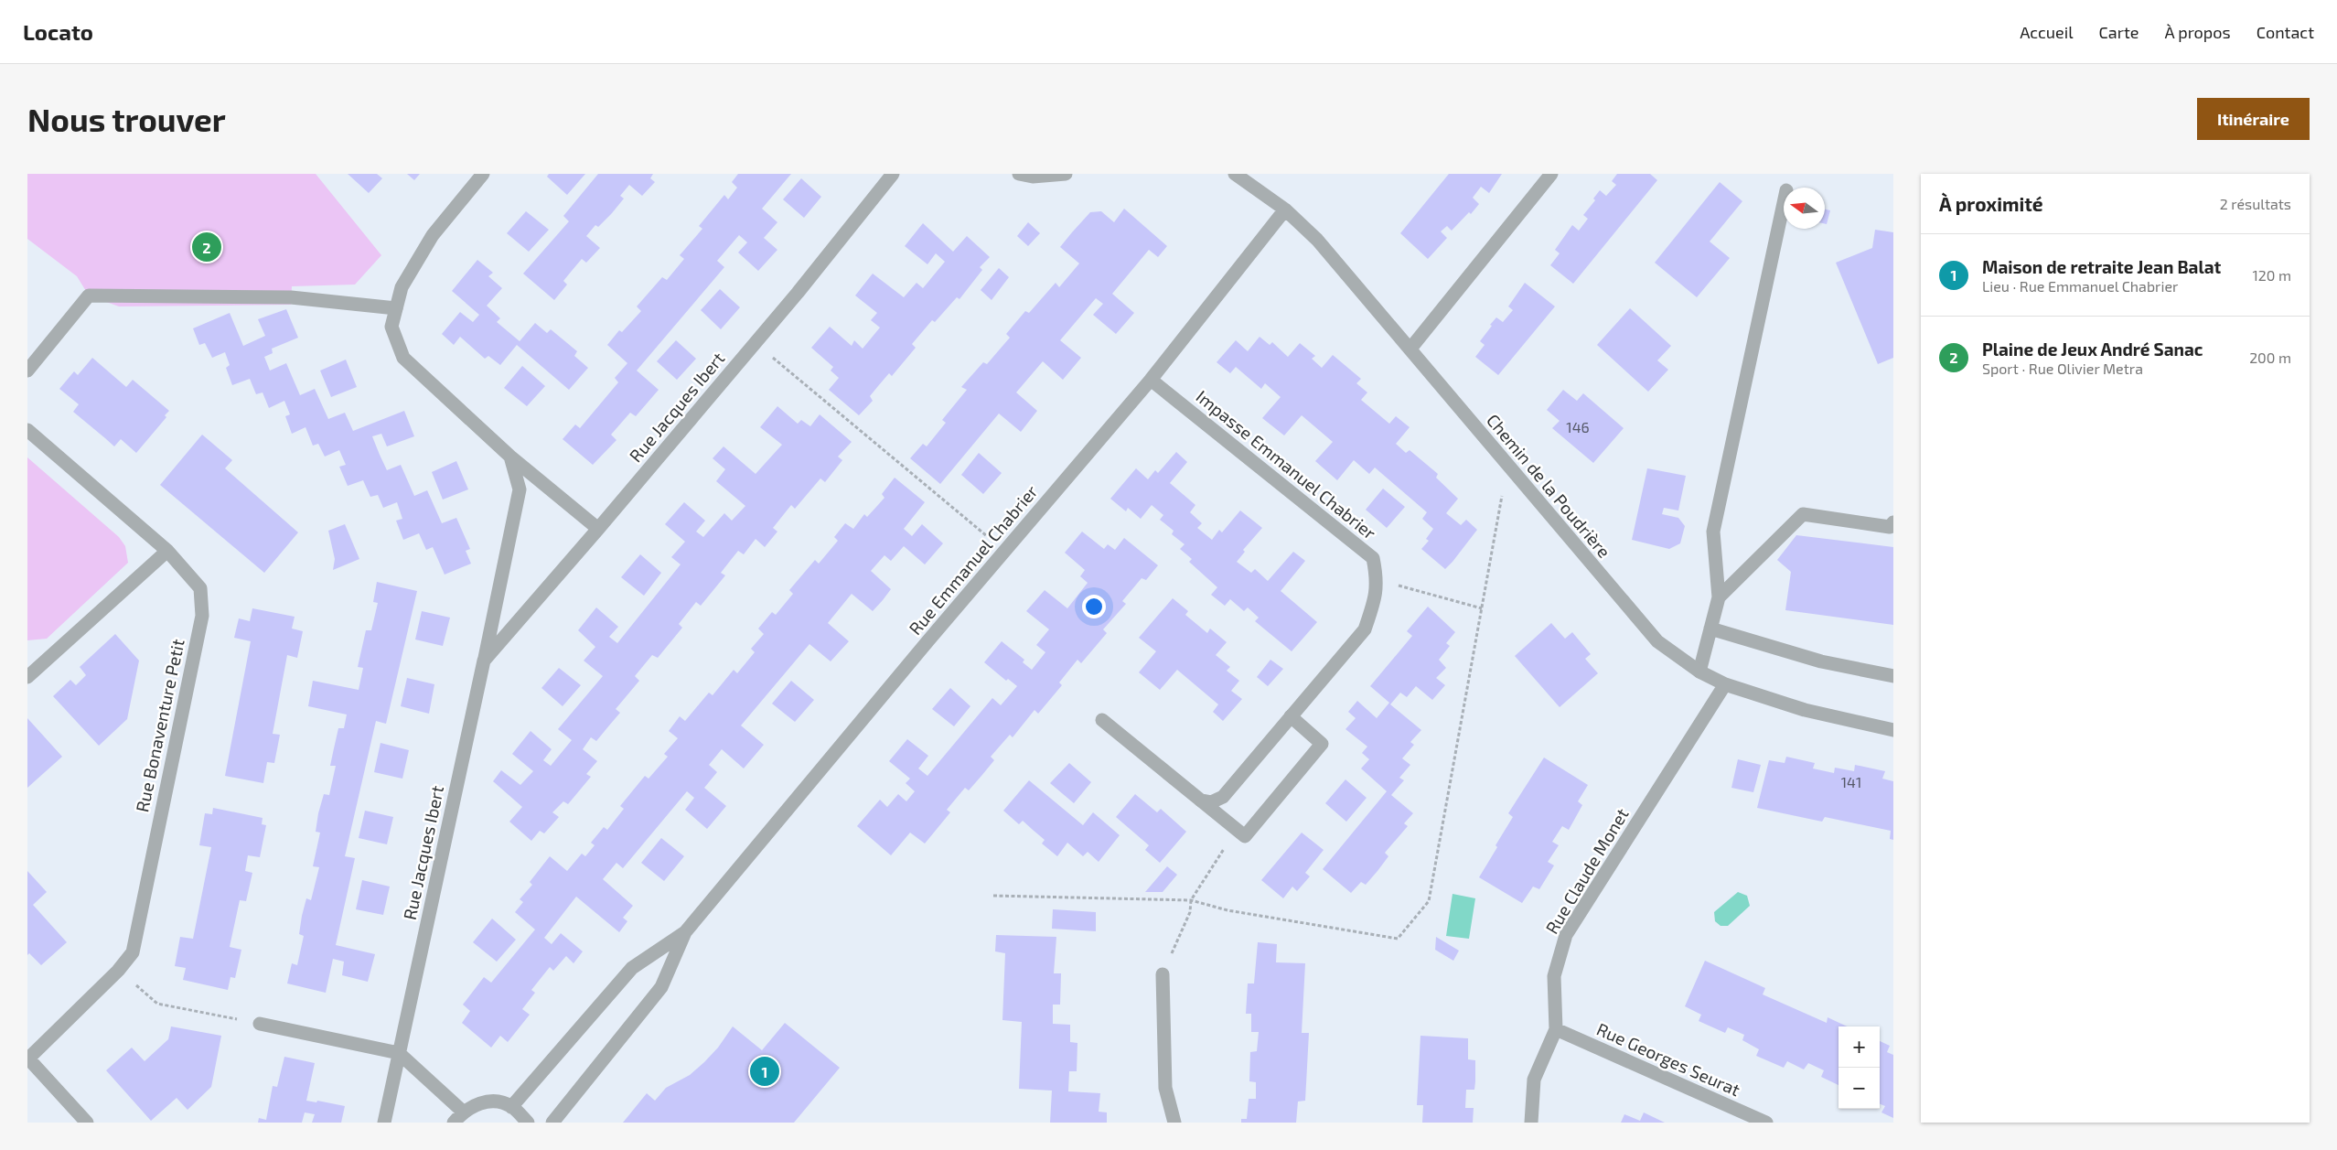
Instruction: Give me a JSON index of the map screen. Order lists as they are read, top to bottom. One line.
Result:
{"streets":{"street":["Rue Jacques Ibert","Impasse Emmanuel Chabrier","Chemin de la Poudrière","Rue Emmanuel Chabrier","Rue Bonaventure Petit","Rue Claude Monet","Rue Georges Seurat"]},"crossings":[["Impasse Emmanuel Chabrier","Rue Emmanuel Chabrier"],["Chemin de la Poudrière","Rue Emmanuel Chabrier"],["Chemin de la Poudrière","Rue Claude Monet"],["Rue Claude Monet","Rue Georges Seurat"]],"house_numbers":["146","141"],"north":"left","page":{"header":"Locato","nav":["Accueil","Carte","À propos","Contact"],"buttons":"Itinéraire","title":"Nous trouver","heading":["À proximité","2 résultats"],"pins":["2","1"],"list":[{"mark":"1","name":"Maison de retraite Jean Balat","note":"Lieu · Rue Emmanuel Chabrier","value":"120 m"},{"mark":"2","name":"Plaine de Jeux André Sanac","note":"Sport · Rue Olivier Metra","value":"200 m"}],"map_buttons":["+","−"]}}
